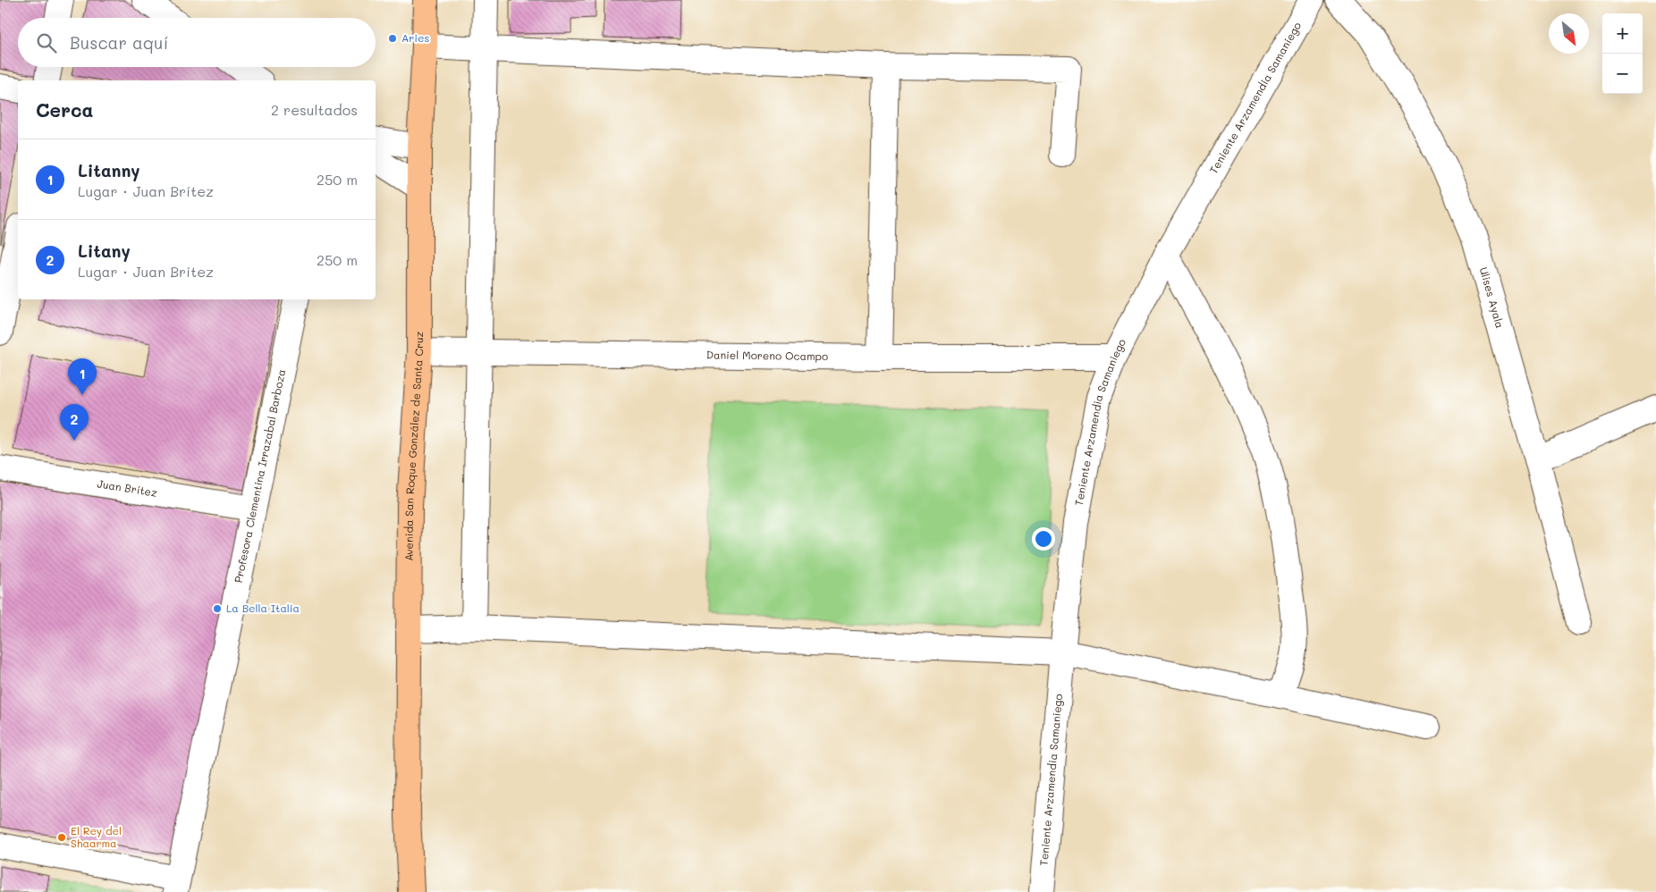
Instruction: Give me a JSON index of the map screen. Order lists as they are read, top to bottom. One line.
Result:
{"streets":{"highway":["Avenida San Roque González de Santa Cruz"],"street":["Teniente Arzamendia Samaniego","Ulises Ayala","Daniel Moreno Ocampo","Profesora Clementina Irrazabal Barboza","Juan Brítez"]},"crossings":[["Teniente Arzamendia Samaniego","Daniel Moreno Ocampo"],["Daniel Moreno Ocampo","Avenida San Roque González de Santa Cruz"],["Profesora Clementina Irrazabal Barboza","Juan Brítez"]],"places":["Aries","La Bella Italia","El Rey del Shaarma"],"north":"bottom right","page":{"map_buttons":["+","−"],"search":"Buscar aquí","heading":["Cerca","2 resultados"],"list":[{"mark":"1","name":"Litanny","note":"Lugar · Juan Brítez","value":"250 m"},{"mark":"2","name":"Litany","note":"Lugar · Juan Brítez","value":"250 m"}],"pins":["1","2"]}}
